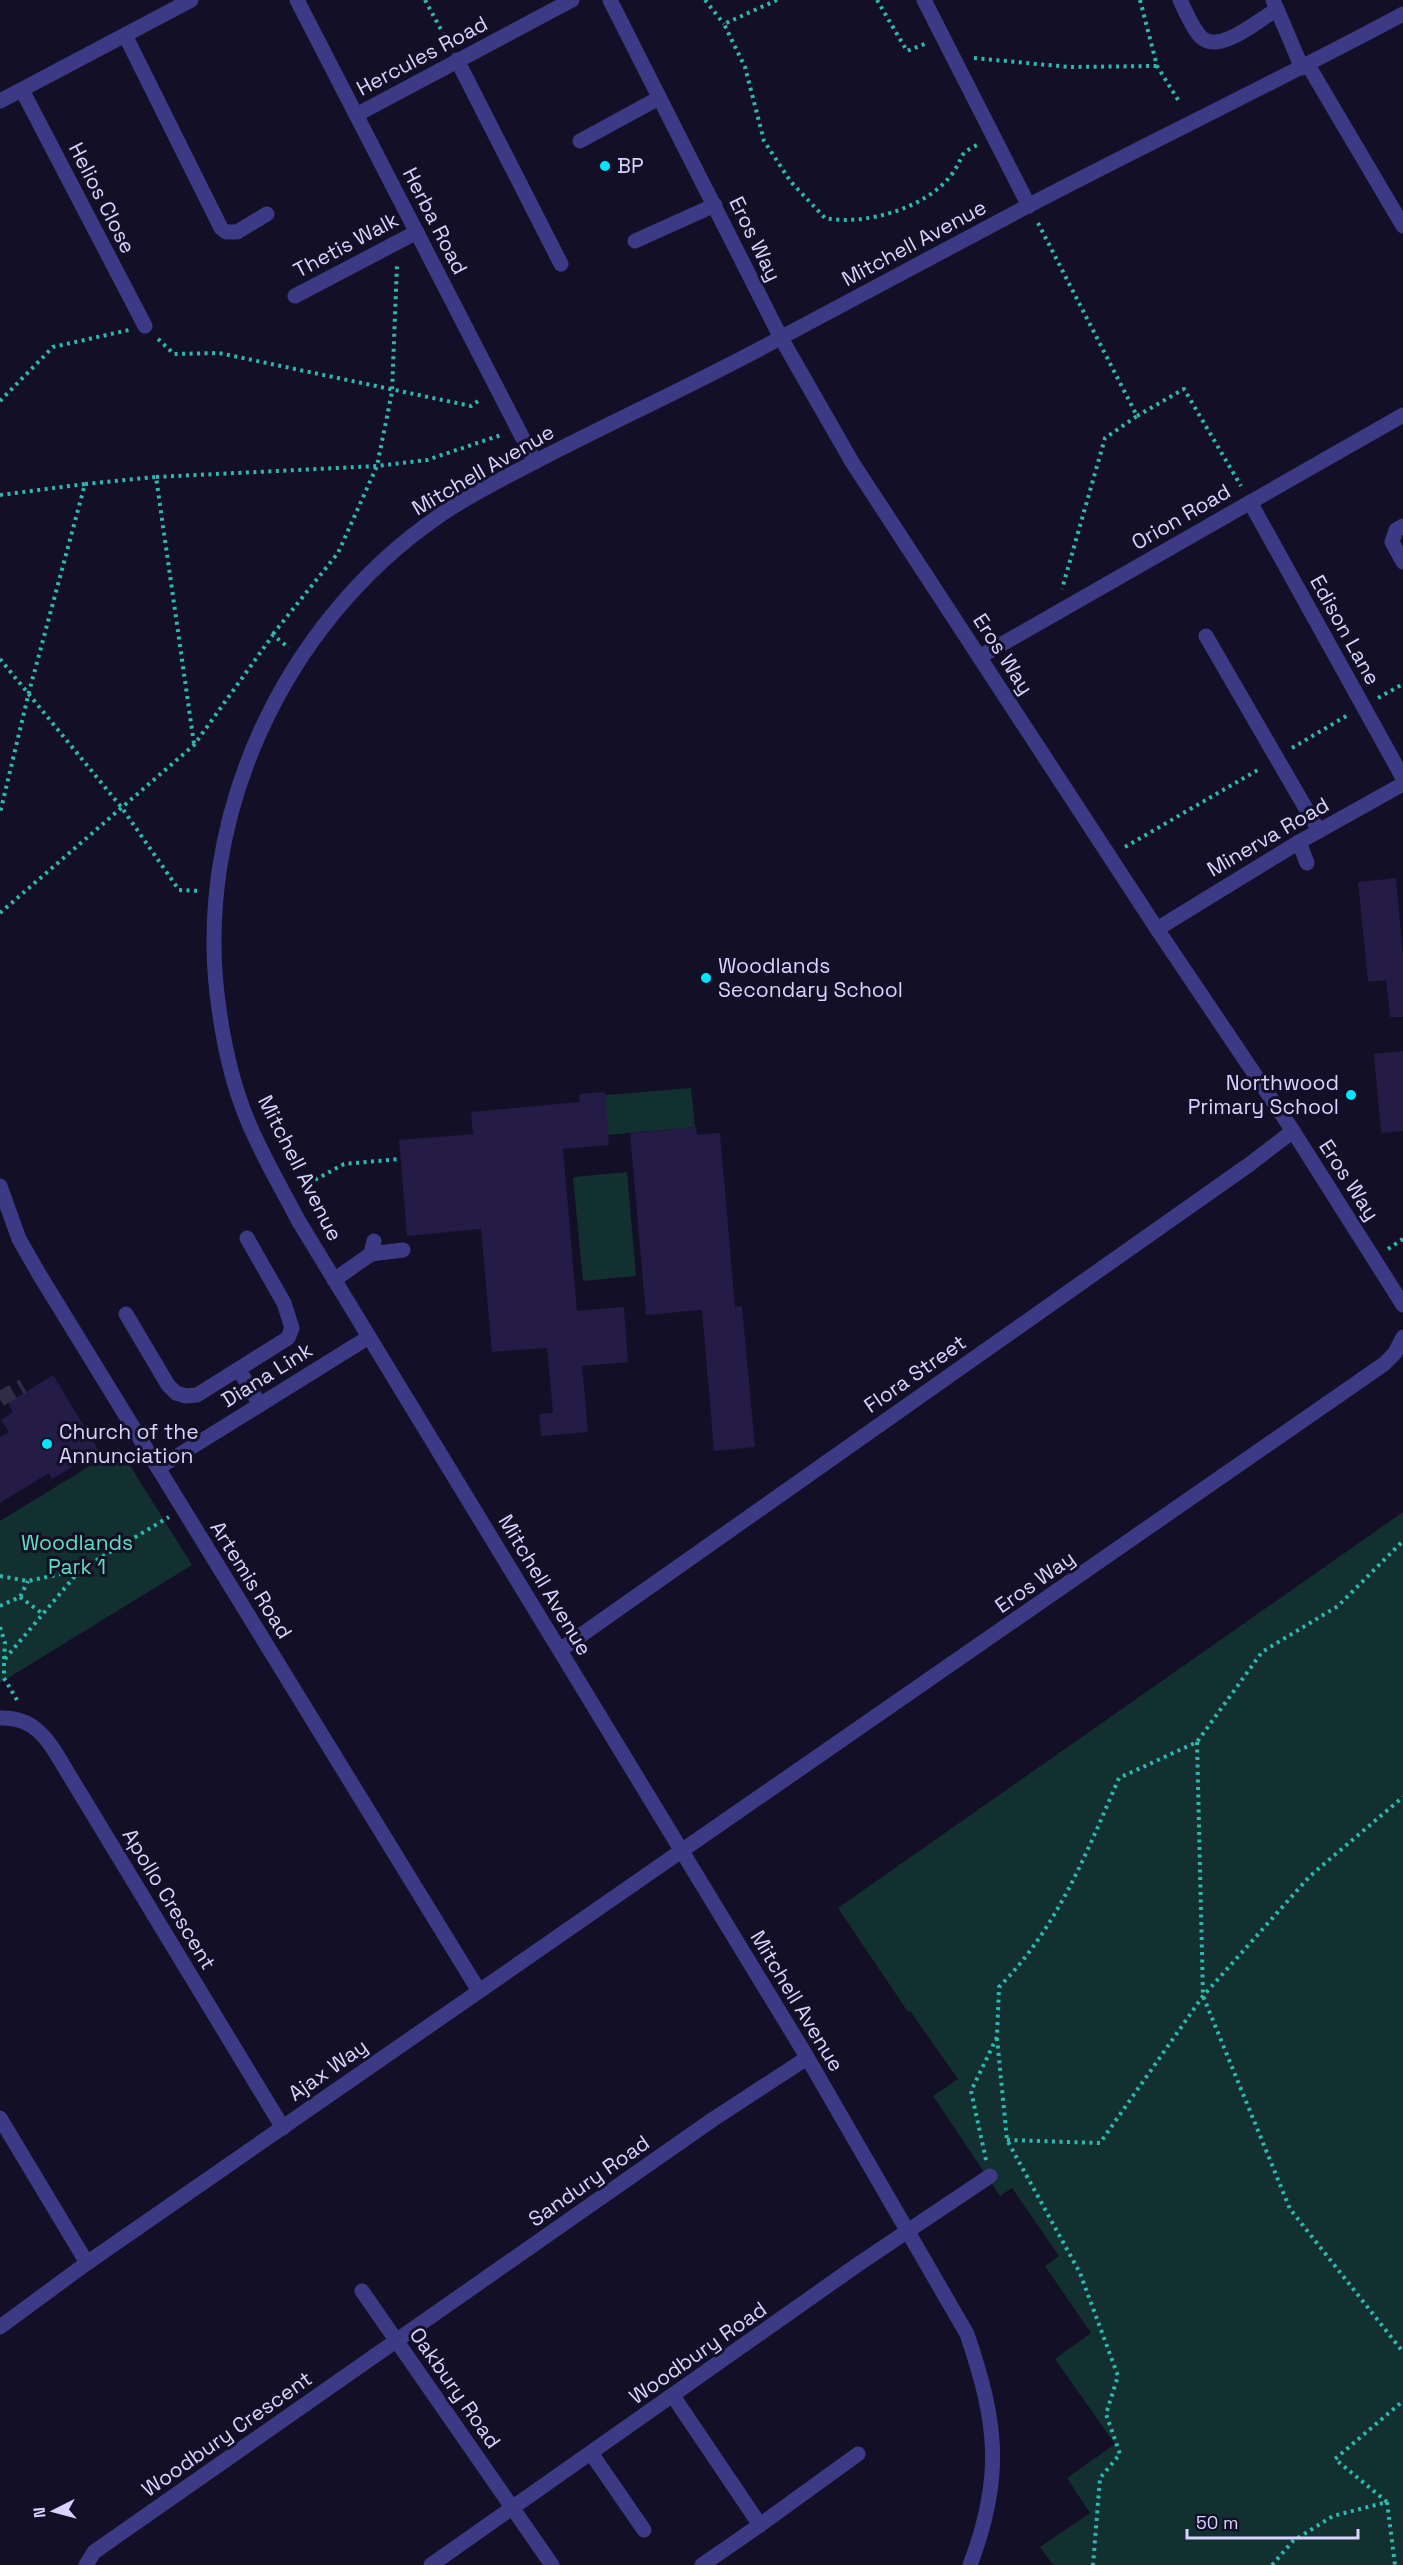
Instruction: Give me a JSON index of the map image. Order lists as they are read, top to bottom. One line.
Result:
{"streets":{"street":["Hercules Road","Helios Close","Herba Road","Eros Way","Mitchell Avenue","Thetis Walk","Orion Road","Edison Lane","Minerva Road","Flora Street","Diana Link","Artemis Road","Apollo Crescent","Ajax Way","Sandury Road","Woodbury Road","Oakbury Road","Woodbury Crescent"]},"crossings":[["Hercules Road","Herba Road"],["Herba Road","Mitchell Avenue"],["Herba Road","Thetis Walk"],["Eros Way","Mitchell Avenue"],["Eros Way","Orion Road"],["Eros Way","Minerva Road"],["Eros Way","Flora Street"],["Eros Way","Ajax Way"],["Mitchell Avenue","Flora Street"],["Mitchell Avenue","Diana Link"],["Mitchell Avenue","Ajax Way"],["Mitchell Avenue","Sandury Road"],["Mitchell Avenue","Woodbury Road"],["Orion Road","Edison Lane"],["Diana Link","Artemis Road"],["Artemis Road","Ajax Way"],["Apollo Crescent","Ajax Way"],["Sandury Road","Oakbury Road"],["Sandury Road","Woodbury Crescent"],["Woodbury Road","Oakbury Road"],["Oakbury Road","Woodbury Crescent"]],"parks":["Woodlands Park 1"],"places":["BP","Woodlands Secondary School","Northwood Primary School","Church of the Annunciation"],"scale_bar":"50 m","north":"left"}
